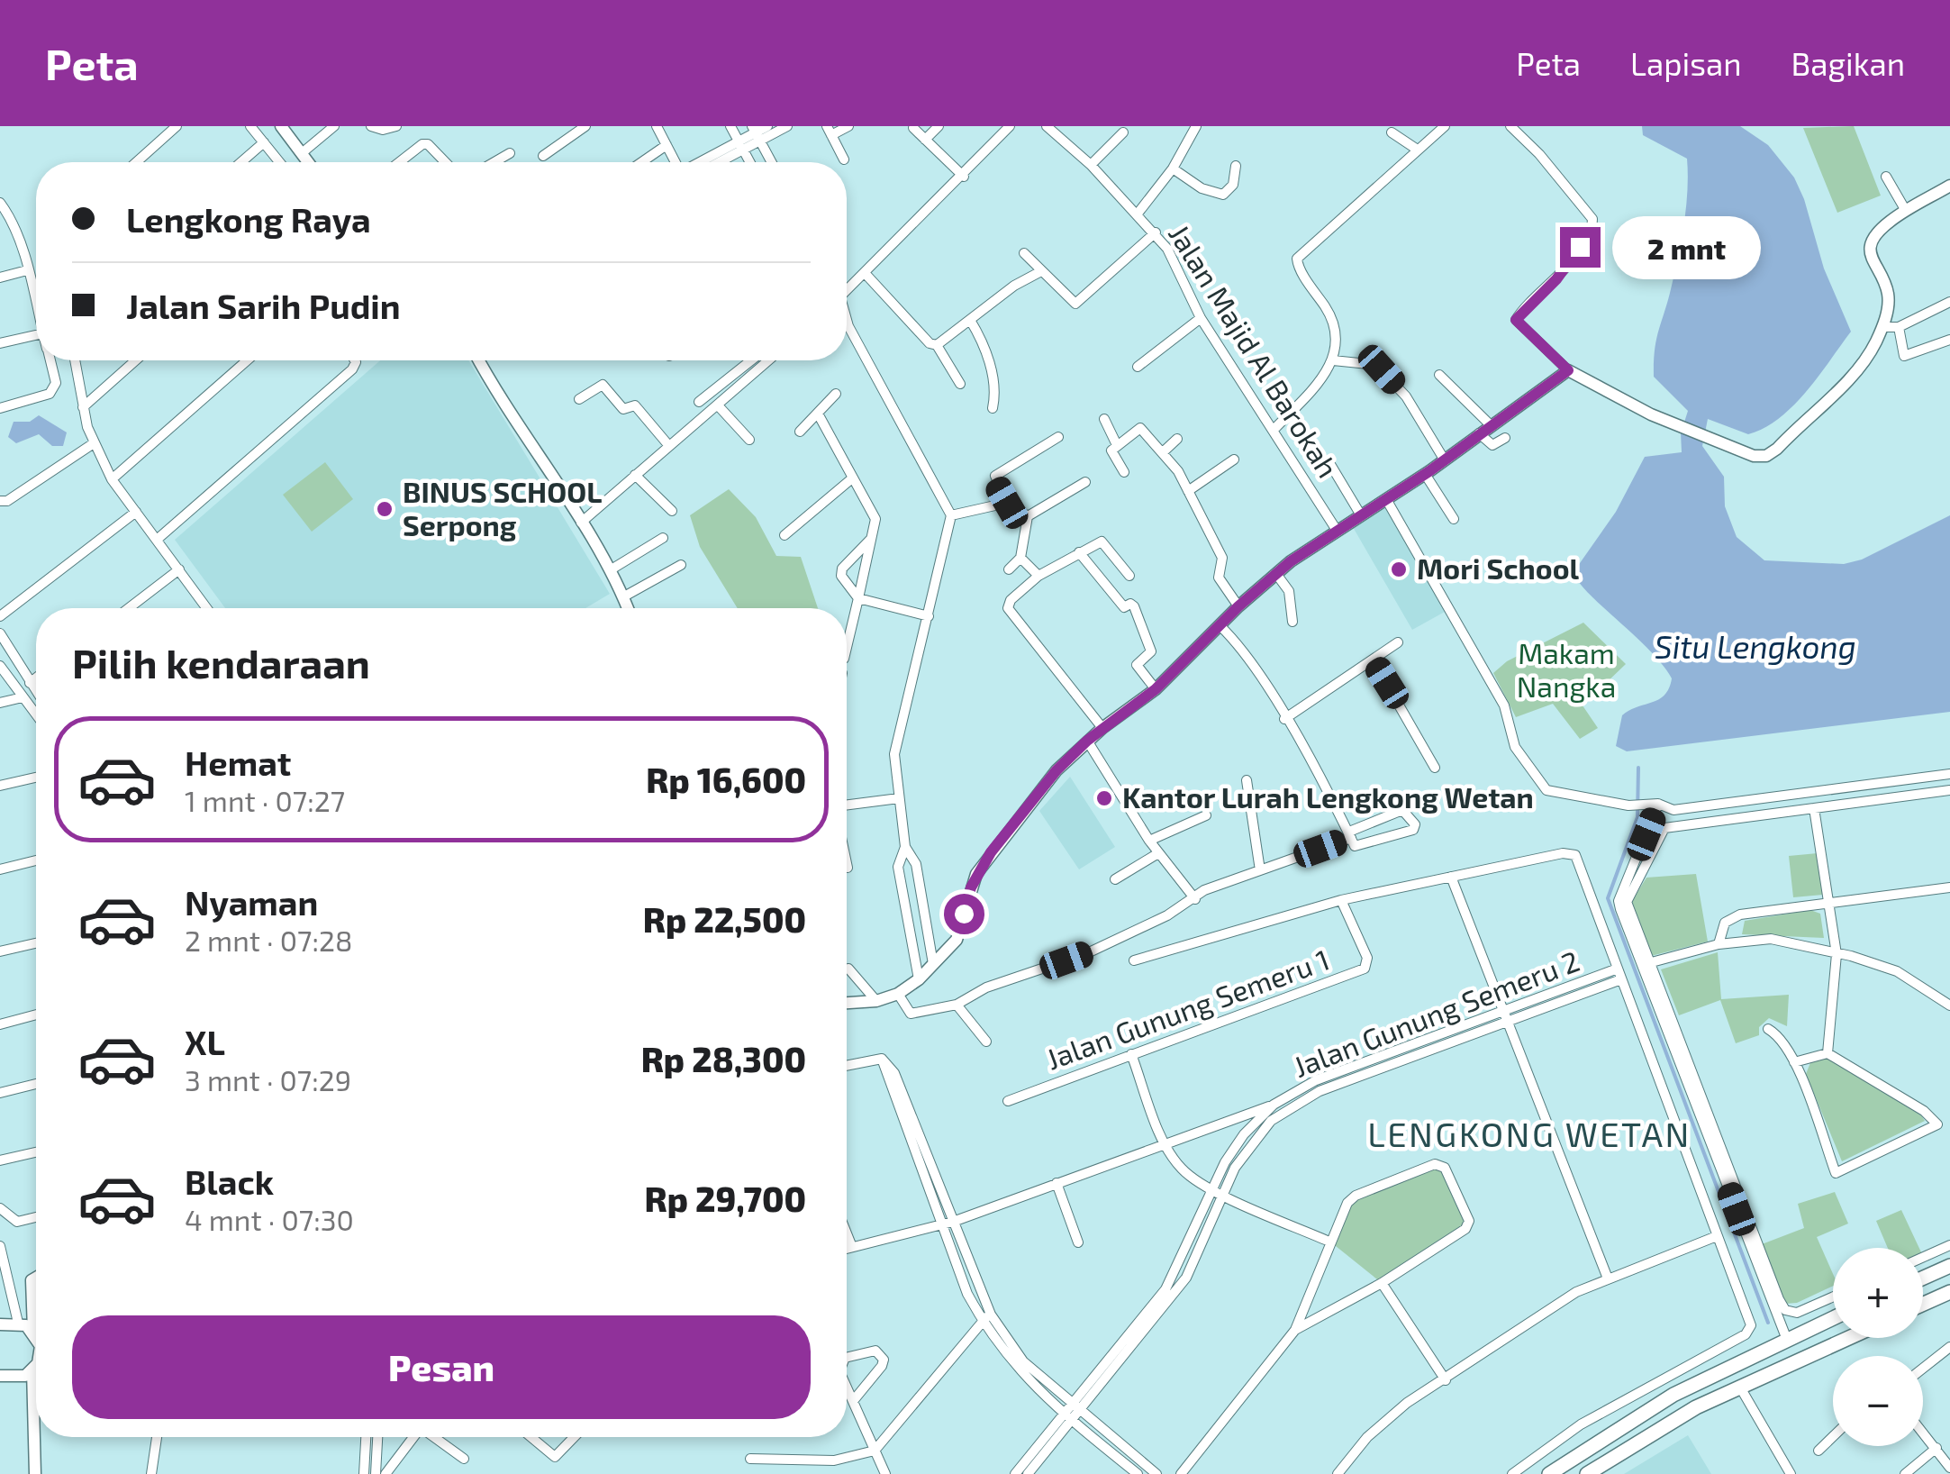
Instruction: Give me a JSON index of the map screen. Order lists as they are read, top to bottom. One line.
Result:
{"streets":{"street":["Jalan Majid Al Barokah","Jalan Gunung Semeru 1","Jalan Gunung Semeru 2"]},"districts":["LENGKONG WETAN"],"water":["Situ Lengkong"],"parks":["Makam Nangka"],"places":["BINUS SCHOOL Serpong","Mori School","Kantor Lurah Lengkong Wetan"],"page":{"header":"Peta","nav":["Peta","Lapisan","Bagikan"],"banner":["Lengkong Raya","Jalan Sarih Pudin"],"bubble":"2 mnt","heading":"Pilih kendaraan","list":[{"name":"Hemat","note":"1 mnt · 07:27","value":"Rp 16,600"},{"name":"Nyaman","note":"2 mnt · 07:28","value":"Rp 22,500"},{"name":"XL","note":"3 mnt · 07:29","value":"Rp 28,300"},{"name":"Black","note":"4 mnt · 07:30","value":"Rp 29,700"}],"map_buttons":["+","−"],"buttons":"Pesan"}}
